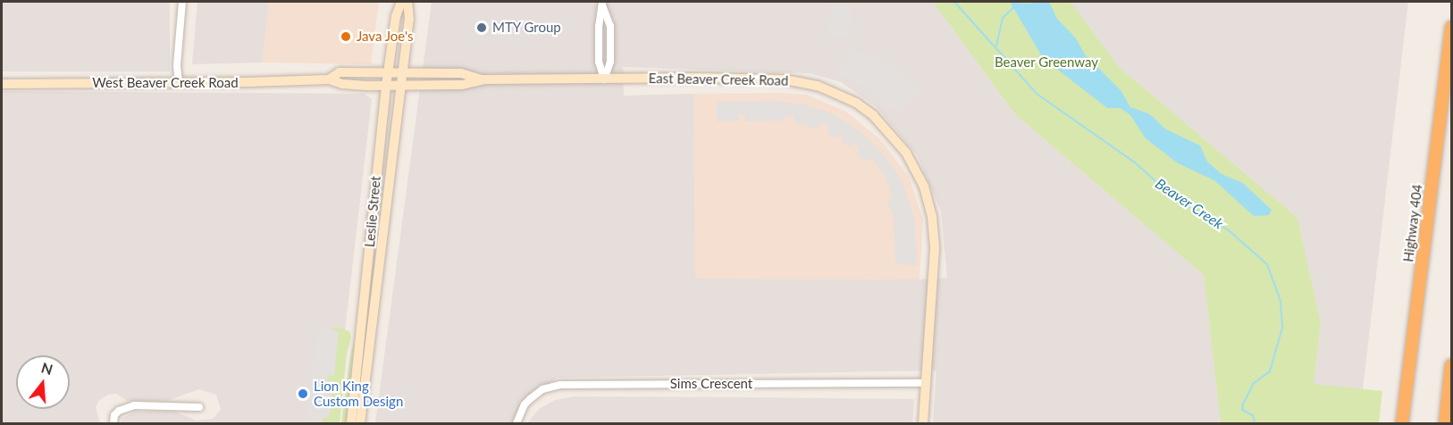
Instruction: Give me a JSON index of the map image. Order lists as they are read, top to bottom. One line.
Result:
{"streets":{"highway":["Highway 404"],"street":["East Beaver Creek Road","West Beaver Creek Road","Leslie Street","Sims Crescent"]},"crossings":[["East Beaver Creek Road","West Beaver Creek Road"],["East Beaver Creek Road","Leslie Street"],["East Beaver Creek Road","Sims Crescent"],["West Beaver Creek Road","Leslie Street"]],"water":["Beaver Creek"],"parks":["Beaver Greenway"],"places":["MTY Group","Java Joe's","Lion King Custom Design"],"north":"top"}
